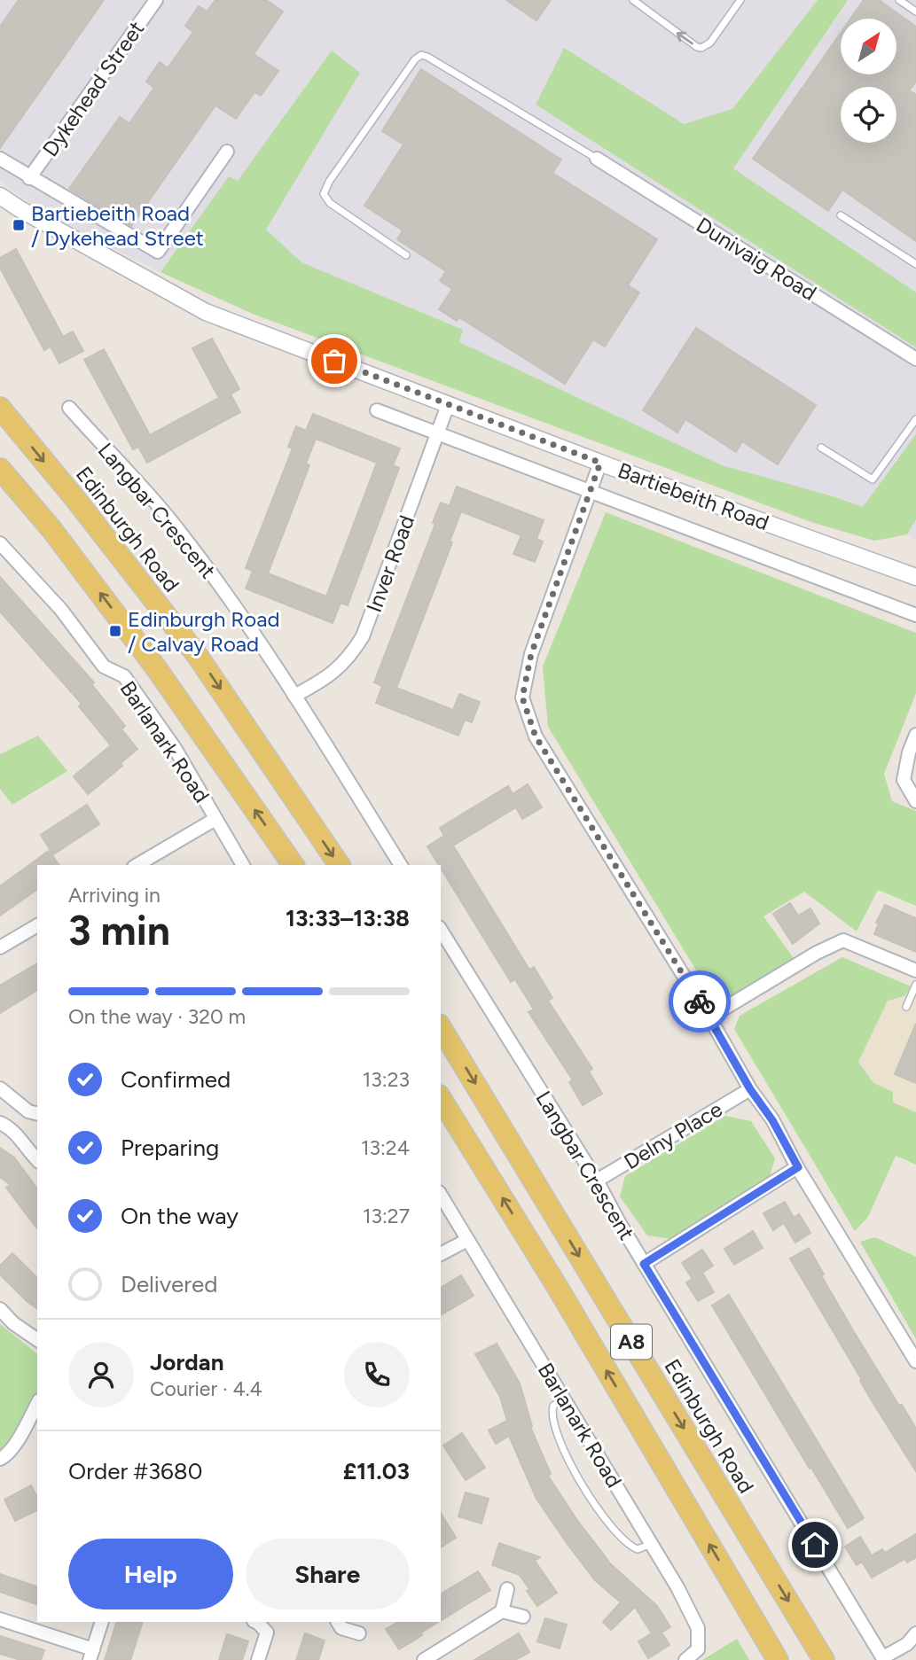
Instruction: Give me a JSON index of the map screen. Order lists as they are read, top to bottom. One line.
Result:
{"streets":{"main road":["Edinburgh Road","A8"],"street":["Dykehead Street","Dunivaig Road","Bartiebeith Road","Langbar Crescent","Inver Road","Barlanark Road","Delny Place"]},"crossings":[["Bartiebeith Road","Inver Road"],["Langbar Crescent","Inver Road"],["Langbar Crescent","Delny Place"]],"places":{"transit":["Bartiebeith Road / Dykehead Street","Edinburgh Road / Calvay Road"]},"north":"top right","page":{"heading":["3 min","Arriving in","13:33–13:38"],"panel":["Jordan","Courier · 4.4","Order #3680","£11.03"],"bar":"On the way · 320 m","list":[["Confirmed","13:23"],["Preparing","13:24"],["On the way","13:27"],"Delivered"],"buttons":["Help","Share"]}}
